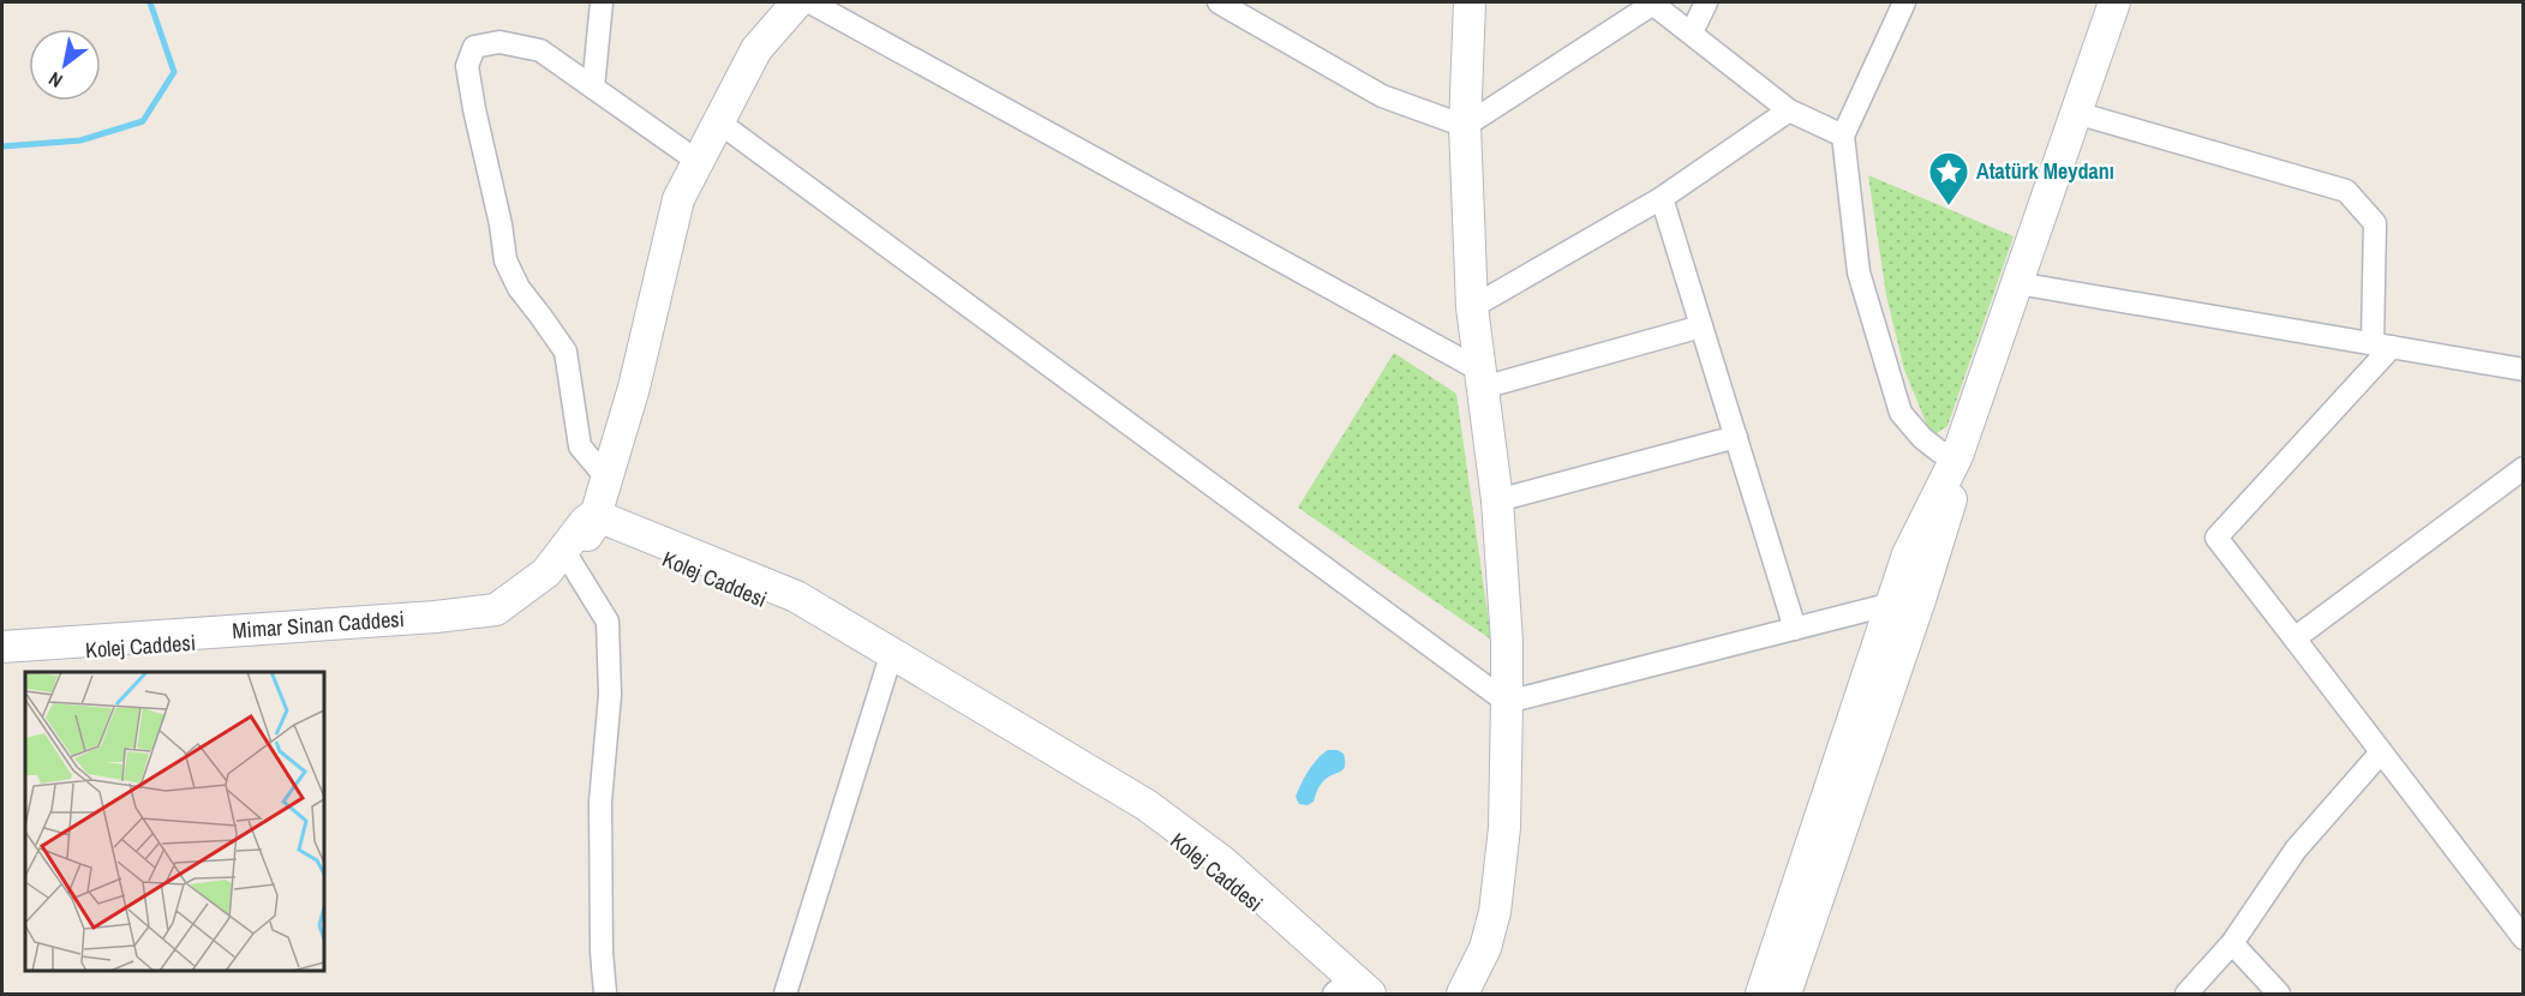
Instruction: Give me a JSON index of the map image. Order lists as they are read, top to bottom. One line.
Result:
{"streets":{"street":["Kolej Caddesi","Mimar Sinan Caddesi"]},"crossings":[["Kolej Caddesi","Mimar Sinan Caddesi"]],"places":{"place":["Atatürk Meydanı"]},"north":"bottom left"}
